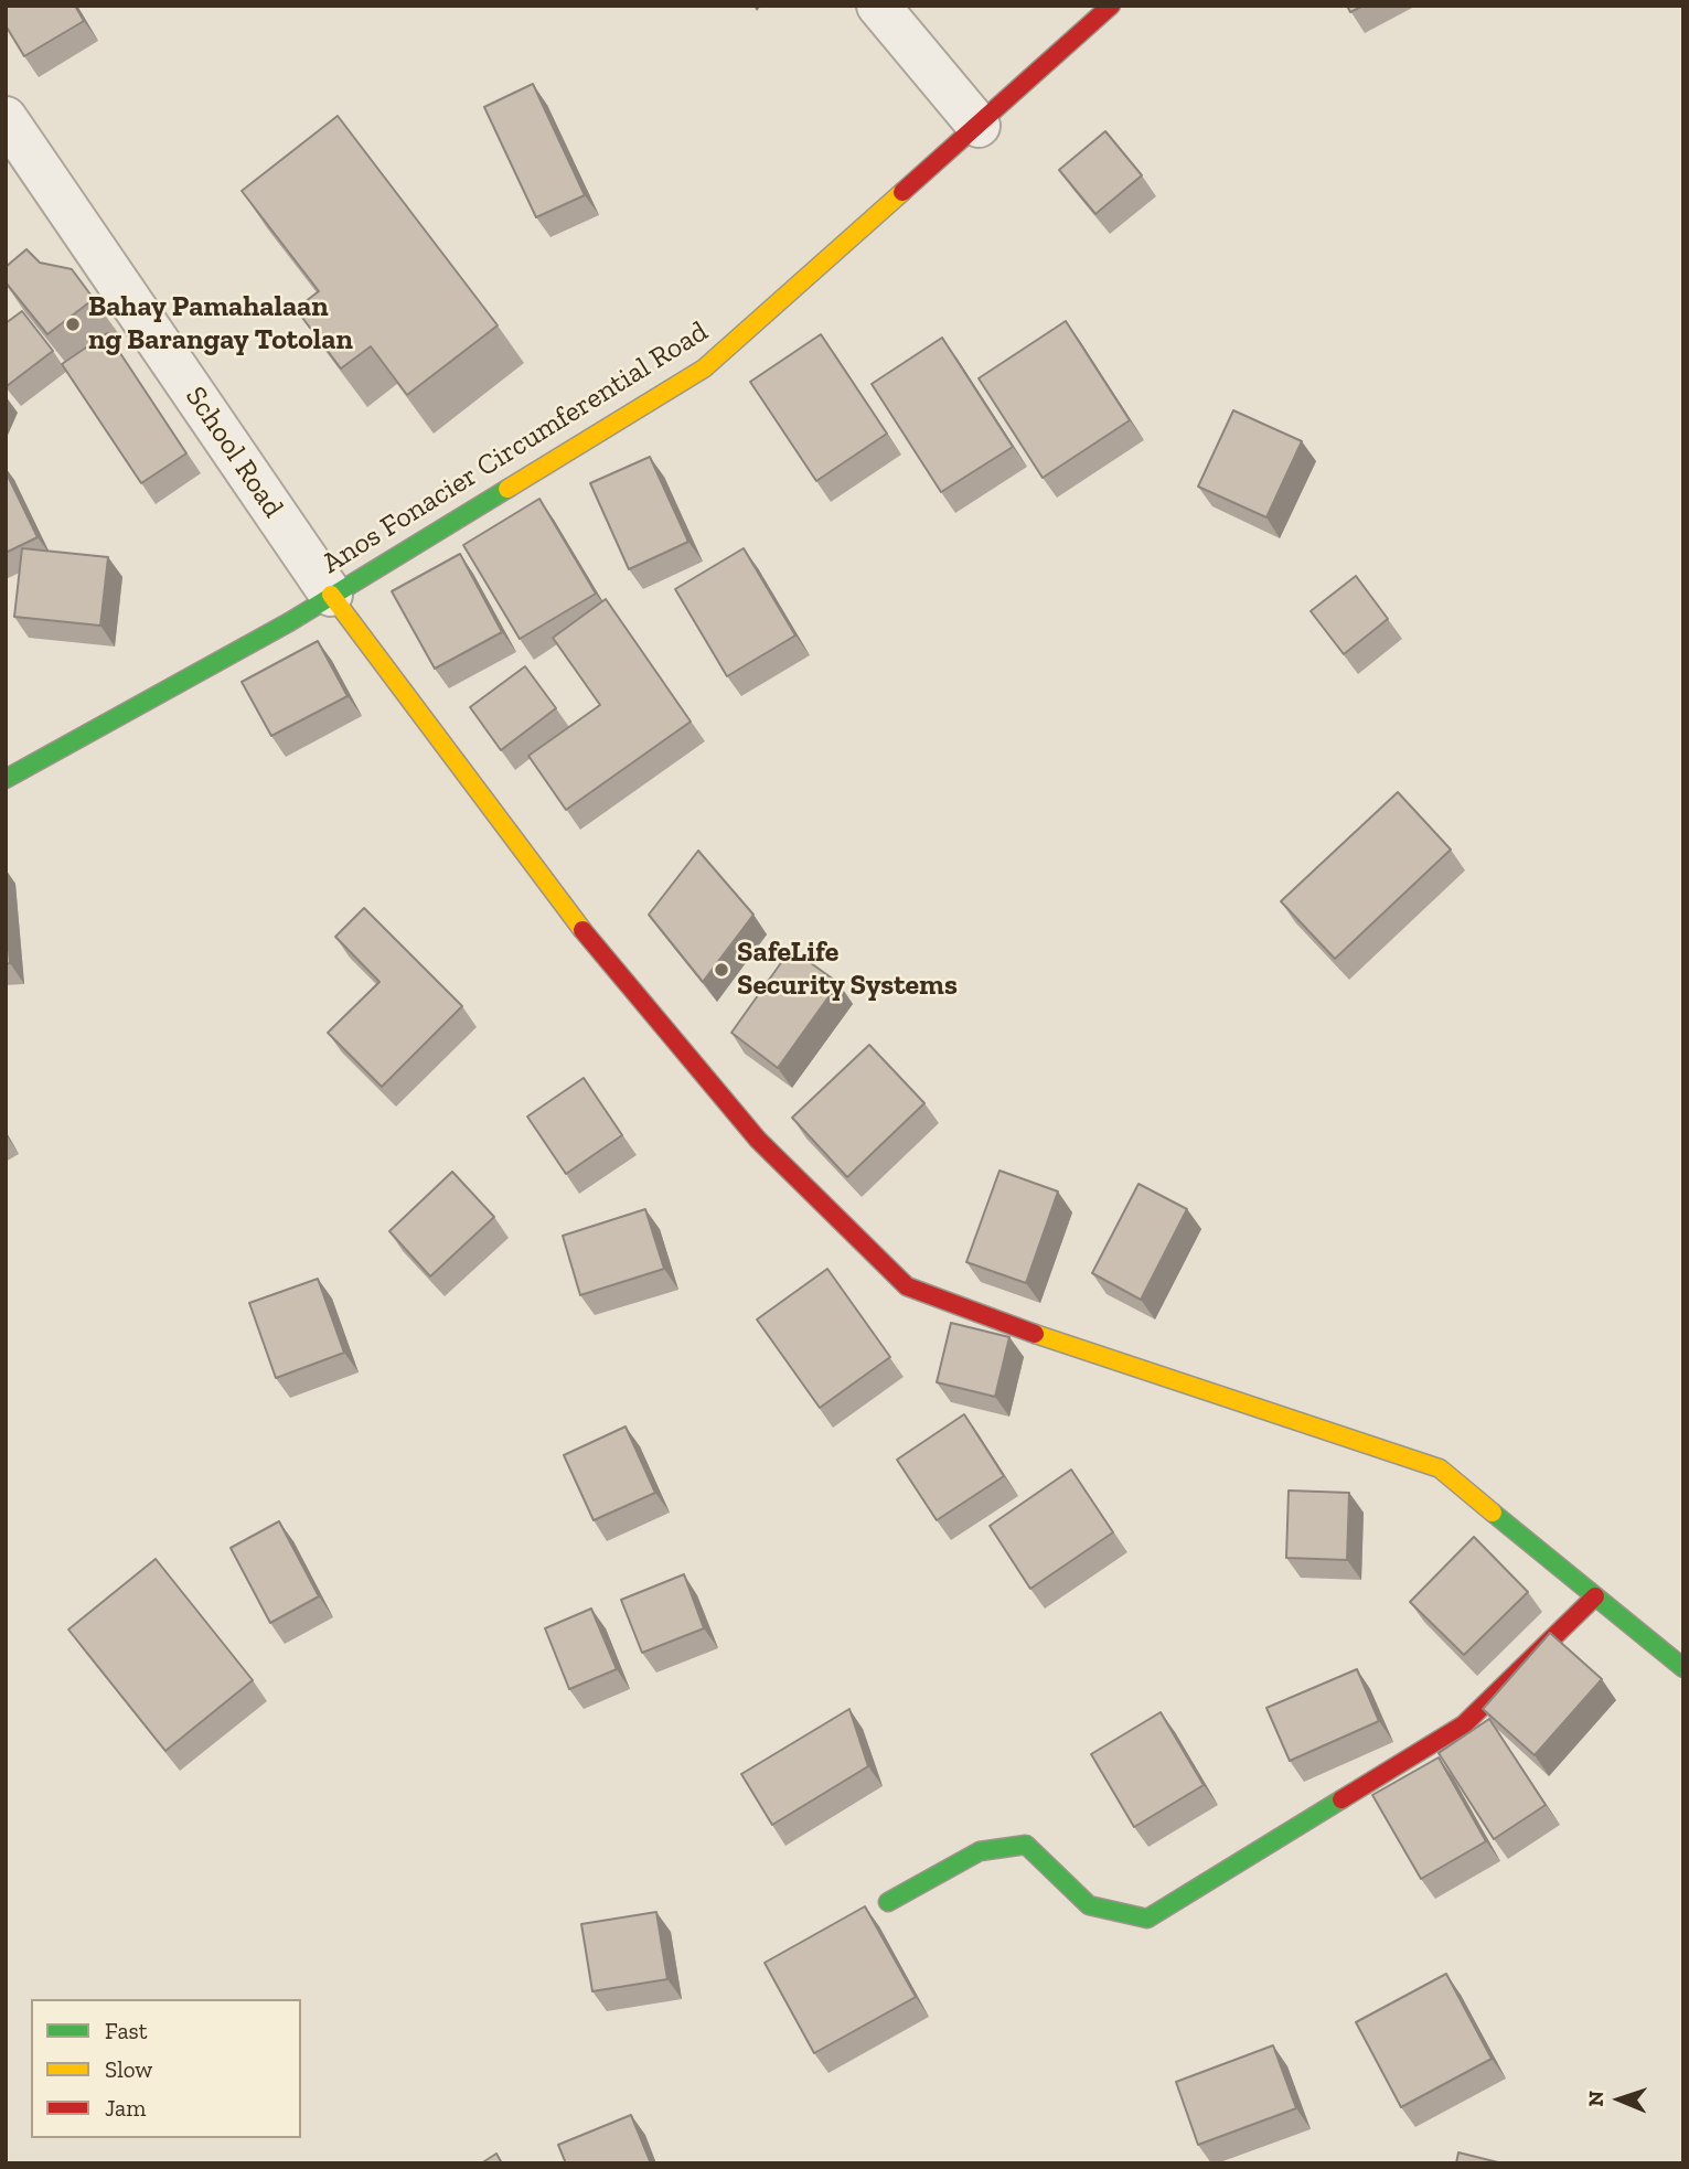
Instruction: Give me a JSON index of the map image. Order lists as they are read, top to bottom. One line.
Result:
{"streets":{"street":["Anos Fonacier Circumferential Road","School Road"]},"crossings":[["Anos Fonacier Circumferential Road","School Road"]],"places":["Bahay Pamahalaan ng Barangay Totolan","SafeLife Security Systems"],"legend":["Fast","Slow","Jam"],"north":"left"}
